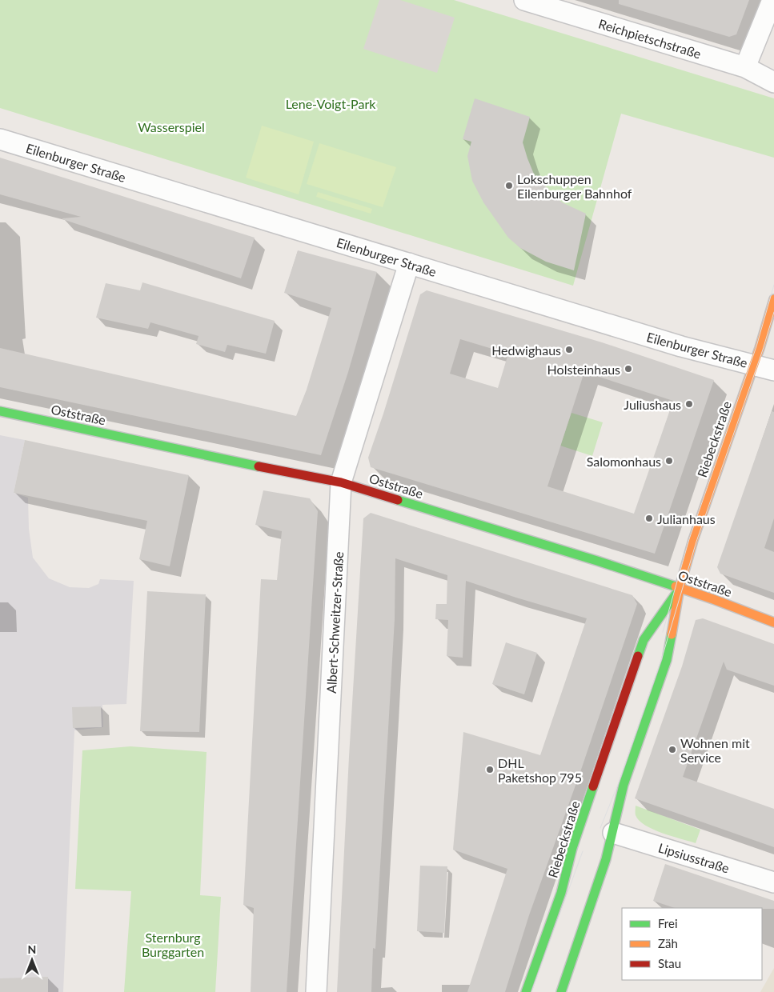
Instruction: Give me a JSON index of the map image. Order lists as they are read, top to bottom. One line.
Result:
{"streets":{"main road":["Oststraße","Riebeckstraße"],"street":["Reichpietschstraße","Eilenburger Straße","Albert-Schweitzer-Straße","Lipsiusstraße"]},"crossings":[["Eilenburger Straße","Riebeckstraße"],["Eilenburger Straße","Albert-Schweitzer-Straße"],["Oststraße","Riebeckstraße"],["Oststraße","Albert-Schweitzer-Straße"],["Riebeckstraße","Lipsiusstraße"]],"parks":["Lene-Voigt-Park","Wasserspiel","Sternburg Burggarten"],"places":["Lokschuppen Eilenburger Bahnhof","Hedwighaus","Holsteinhaus","Juliushaus","Salomonhaus","Julianhaus","Wohnen mit Service","DHL Paketshop 795"],"legend":["Frei","Zäh","Stau"],"north":"top"}
